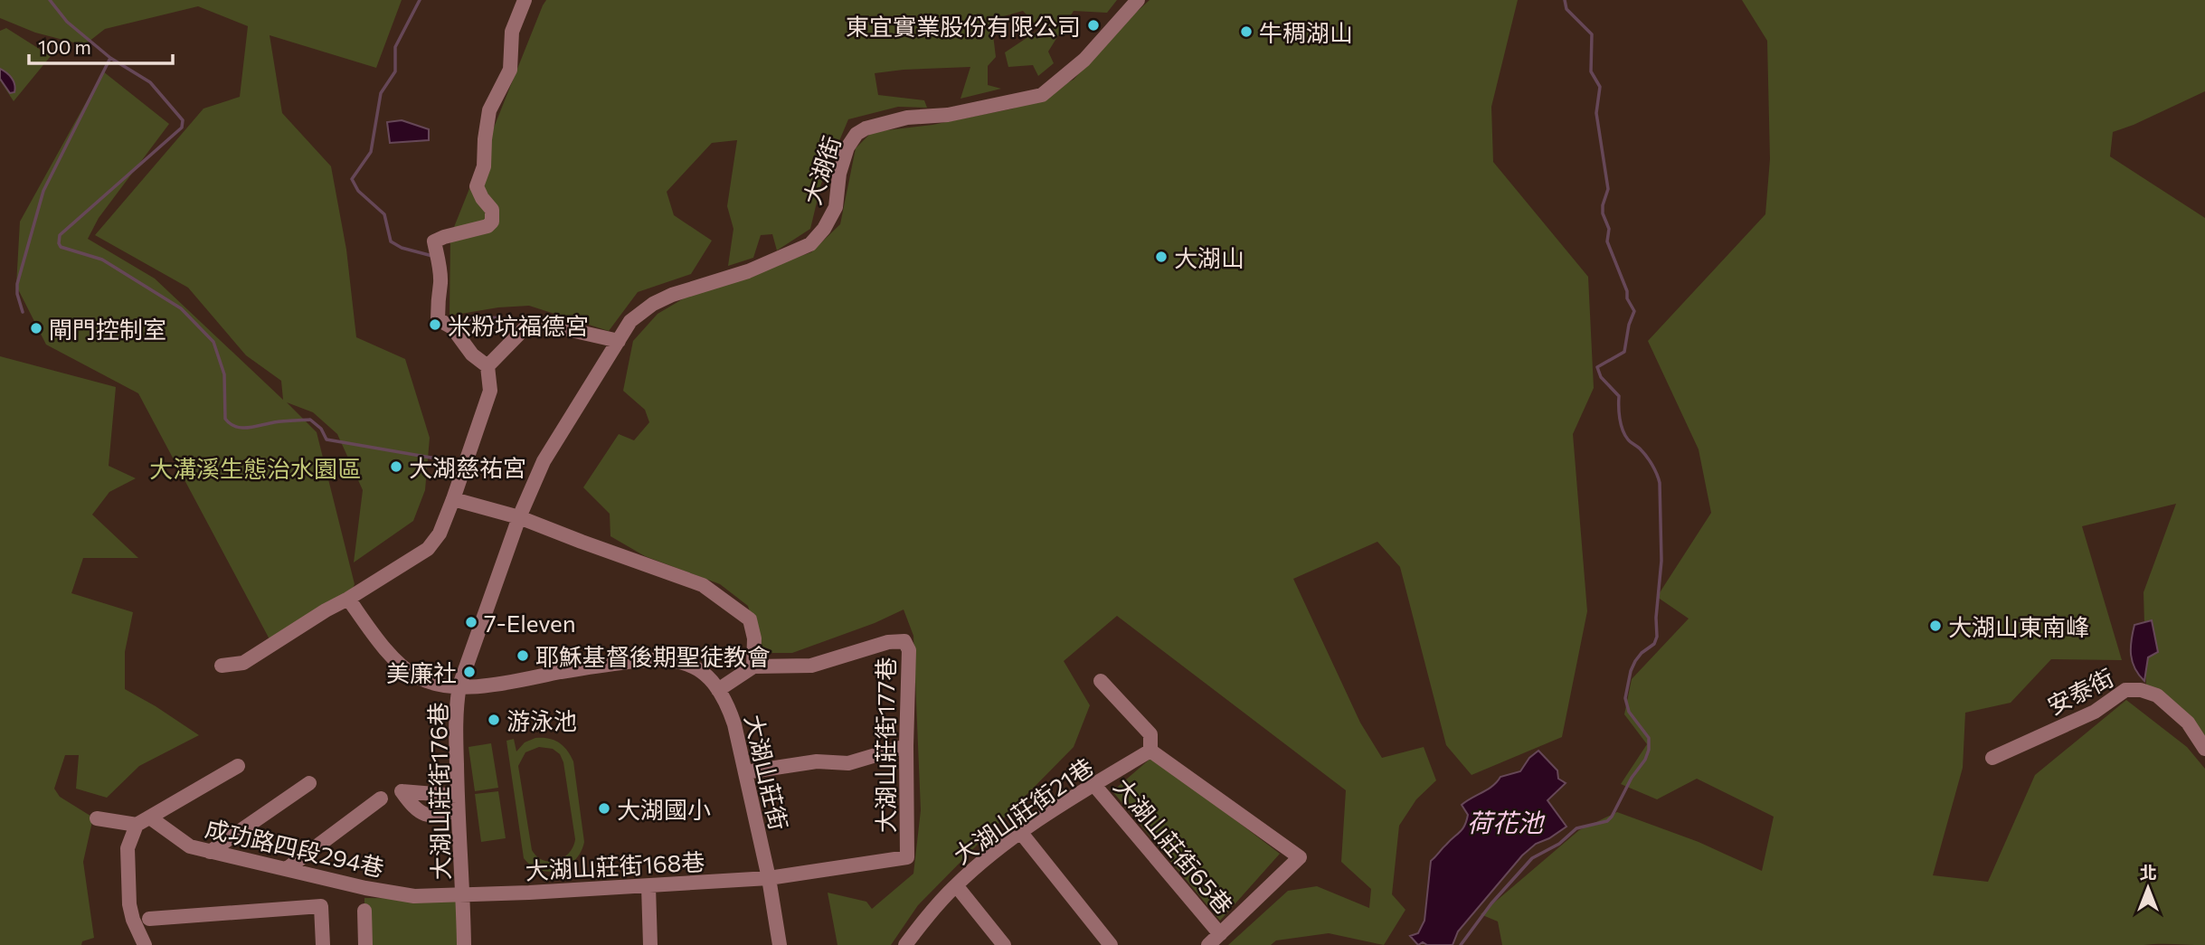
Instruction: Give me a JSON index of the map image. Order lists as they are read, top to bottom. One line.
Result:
{"streets":{"street":["大湖街","安泰街","大湖山莊街177巷","大湖山莊街","大湖山莊街176巷","大湖山莊街21巷","大湖山莊街65巷","成功路四段294巷","大湖山莊街168巷"]},"crossings":[["大湖街","大湖山莊街176巷"],["大湖山莊街177巷","大湖山莊街168巷"],["大湖山莊街","大湖山莊街176巷"],["大湖山莊街","大湖山莊街168巷"],["大湖山莊街176巷","成功路四段294巷"],["大湖山莊街176巷","大湖山莊街168巷"],["大湖山莊街21巷","大湖山莊街65巷"],["成功路四段294巷","大湖山莊街168巷"]],"water":["荷花池"],"parks":["大溝溪生態治水園區"],"places":["東宜實業股份有限公司","牛稠湖山","大湖山","米粉坑福德宮","閘門控制室","大湖慈祐宮","7-Eleven","大湖山東南峰","耶穌基督後期聖徒教會","美廉社","游泳池","大湖國小"],"scale_bar":"100 m","north":"top"}
